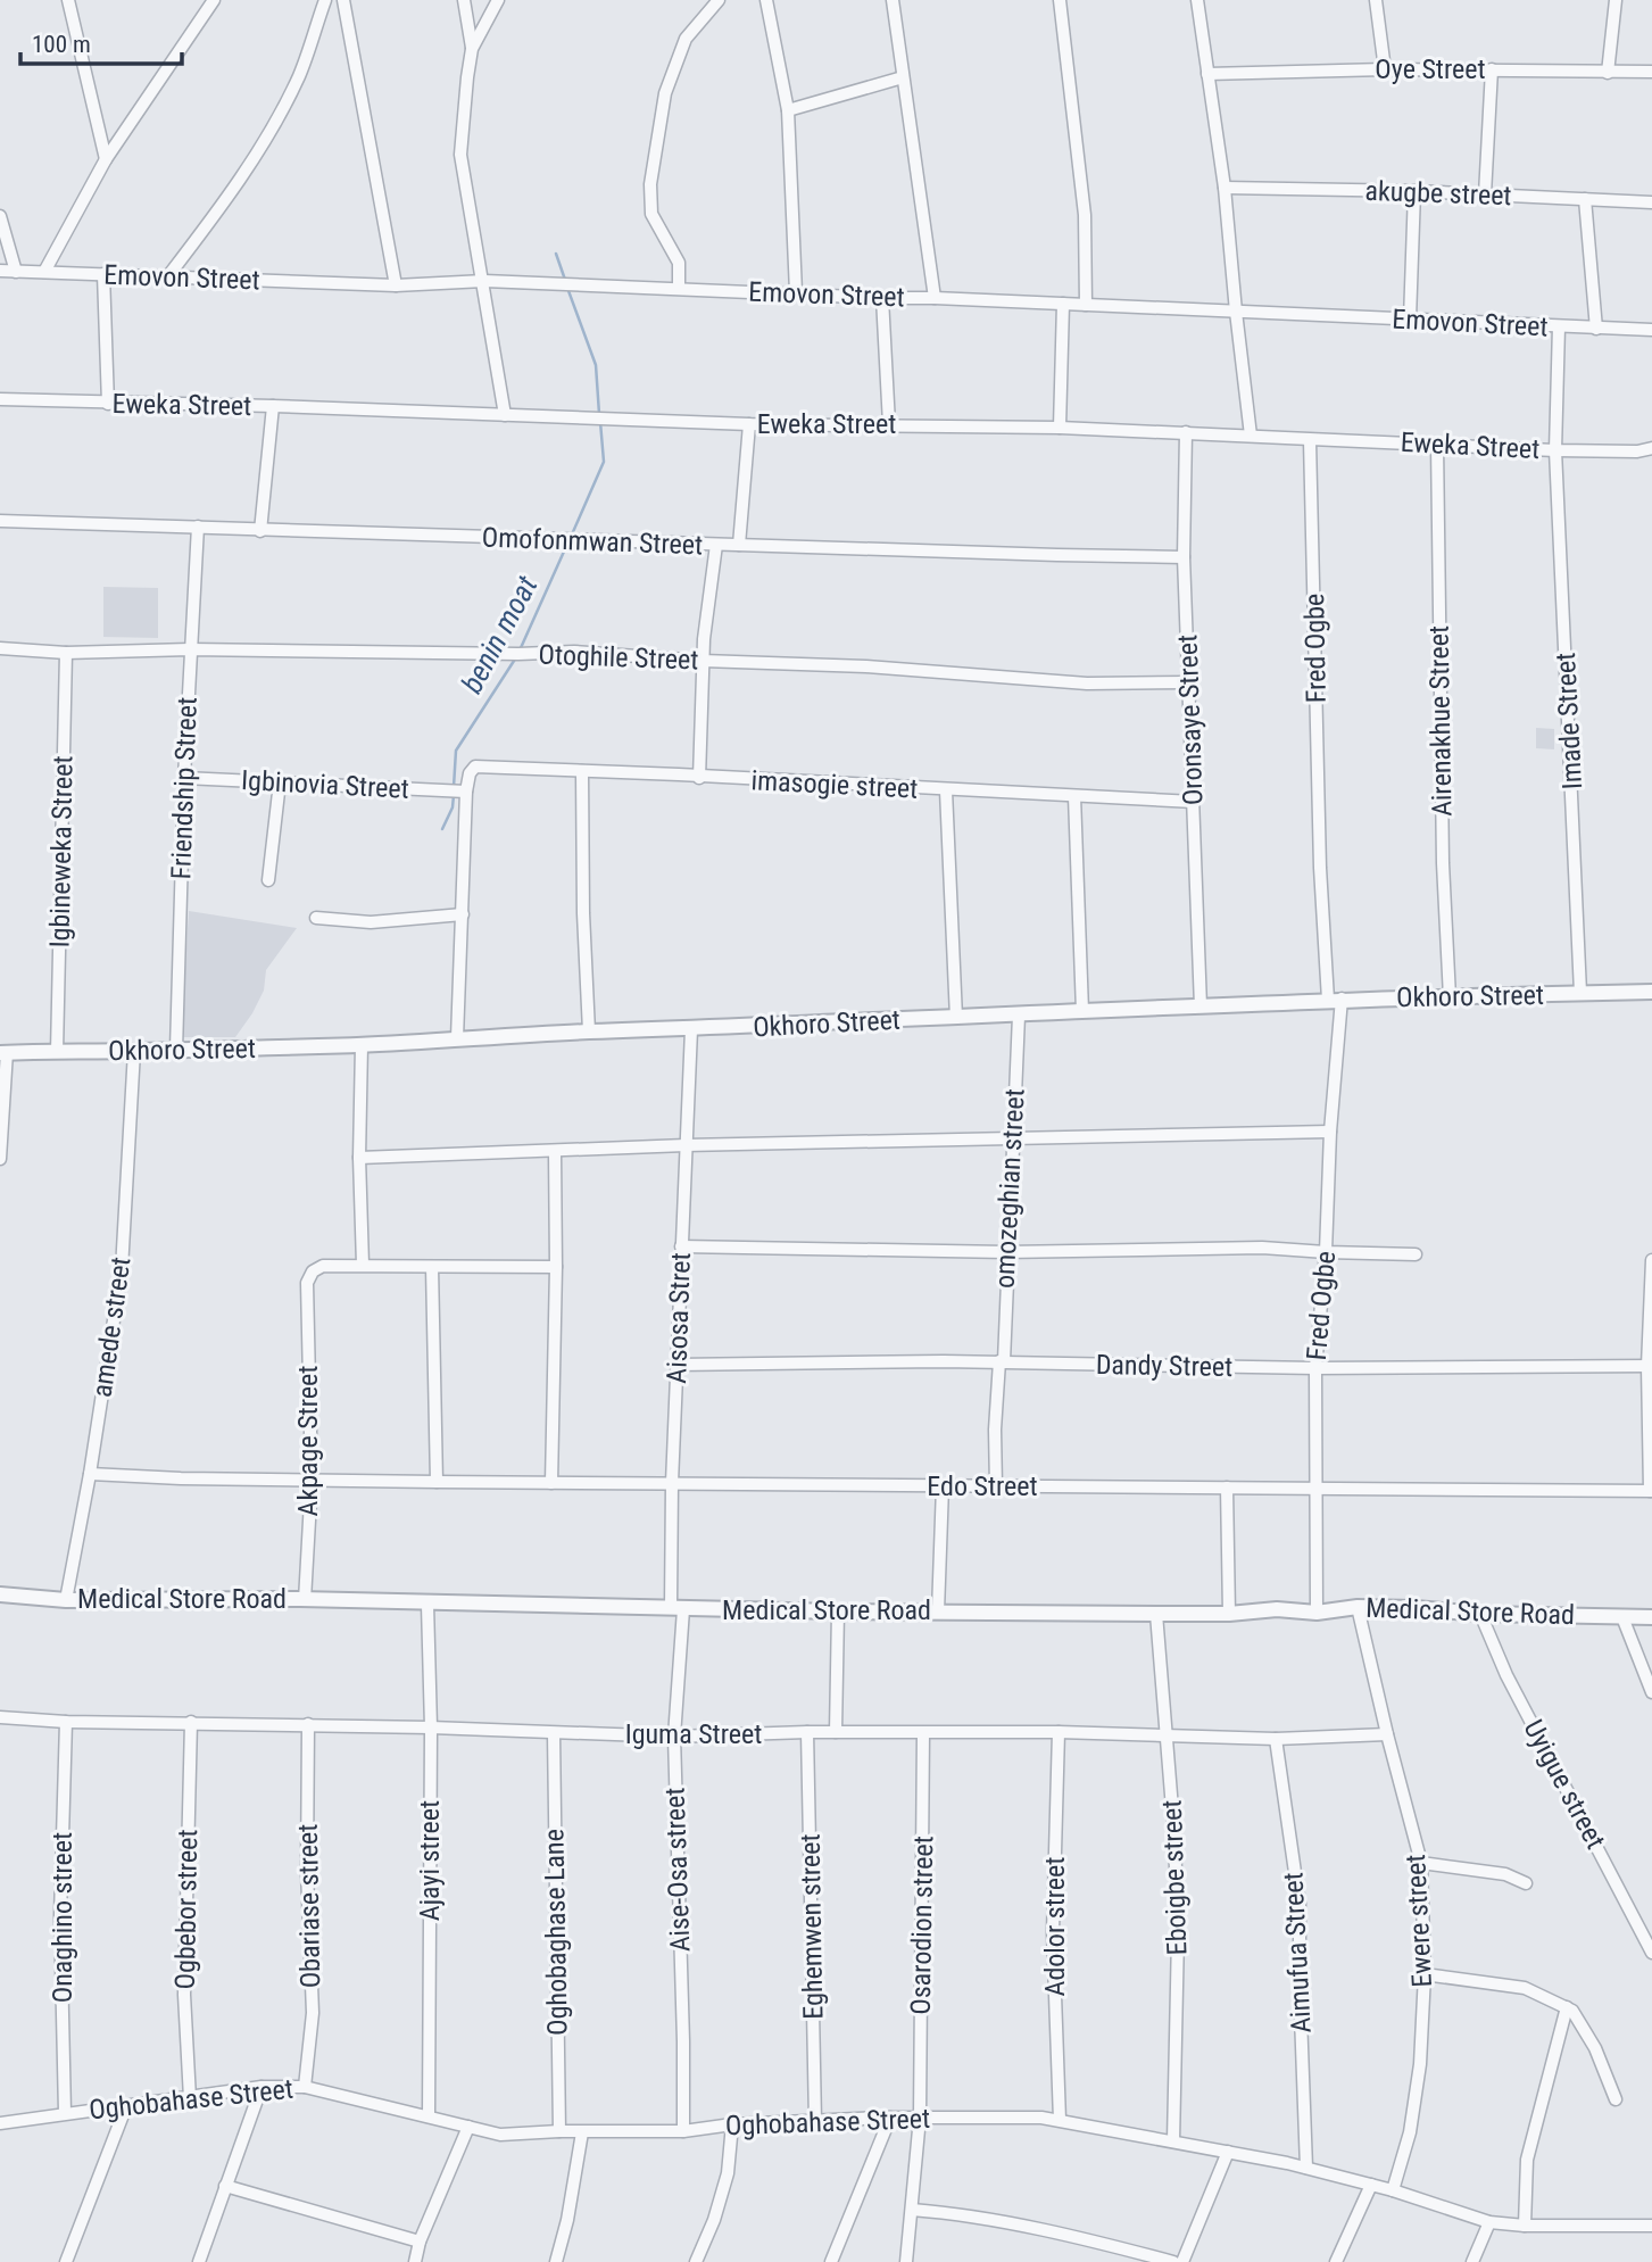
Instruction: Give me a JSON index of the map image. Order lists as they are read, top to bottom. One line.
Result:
{"streets":{"street":["Oye Street","akugbe street","Emovon Street","Eweka Street","Omofonmwan Street","Fred Ogbe","Otoghile Street","Oronsaye Street","Airenakhue Street","Imade Street","Igbinovia Street","imasogie street","Friendship Street","Igbineweka Street","Okhoro Street","omozeghian street","Aisosa Stret","amede street","Dandy Street","Akpage Street","Edo Street","Medical Store Road","Iguma Street","Uyigue street","Ajayi street","Aise-Osa street","Eboigbe street","Obariase street","Ogbebor street","Onaghino street","Ewere street","Osarodion street","Eghemwen street","Adolor street","Oghobaghase Lane","Aimufua Street","Oghobahase Street"]},"crossings":[["Emovon Street","Imade Street"],["Eweka Street","Fred Ogbe"],["Eweka Street","Oronsaye Street"],["Eweka Street","Airenakhue Street"],["Eweka Street","Imade Street"],["Omofonmwan Street","Oronsaye Street"],["Omofonmwan Street","Friendship Street"],["Fred Ogbe","Okhoro Street"],["Fred Ogbe","Dandy Street"],["Fred Ogbe","Edo Street"],["Fred Ogbe","Medical Store Road"],["Otoghile Street","Oronsaye Street"],["Otoghile Street","Friendship Street"],["Otoghile Street","Igbineweka Street"],["Oronsaye Street","imasogie street"],["Oronsaye Street","Okhoro Street"],["Airenakhue Street","Okhoro Street"],["Imade Street","Okhoro Street"],["Igbinovia Street","imasogie street"],["Igbinovia Street","Friendship Street"],["Friendship Street","Okhoro Street"],["Igbineweka Street","Okhoro Street"],["Okhoro Street","omozeghian street"],["Okhoro Street","Aisosa Stret"],["Okhoro Street","amede street"],["omozeghian street","Dandy Street"],["omozeghian street","Edo Street"],["Aisosa Stret","Dandy Street"],["Aisosa Stret","Edo Street"],["Aisosa Stret","Medical Store Road"],["Aisosa Stret","Aise-Osa street"],["amede street","Edo Street"],["amede street","Medical Store Road"],["Akpage Street","Edo Street"],["Akpage Street","Medical Store Road"],["Medical Store Road","Uyigue street"],["Medical Store Road","Ajayi street"],["Medical Store Road","Aise-Osa street"],["Medical Store Road","Eboigbe street"],["Medical Store Road","Ewere street"],["Iguma Street","Ajayi street"],["Iguma Street","Aise-Osa street"],["Iguma Street","Eboigbe street"],["Iguma Street","Obariase street"],["Iguma Street","Ogbebor street"],["Iguma Street","Onaghino street"],["Iguma Street","Ewere street"],["Iguma Street","Osarodion street"],["Iguma Street","Eghemwen street"],["Iguma Street","Adolor street"],["Iguma Street","Oghobaghase Lane"],["Iguma Street","Aimufua Street"],["Ajayi street","Oghobahase Street"],["Aise-Osa street","Oghobahase Street"],["Eboigbe street","Oghobahase Street"],["Obariase street","Oghobahase Street"],["Ogbebor street","Oghobahase Street"],["Onaghino street","Oghobahase Street"],["Ewere street","Oghobahase Street"],["Osarodion street","Oghobahase Street"],["Eghemwen street","Oghobahase Street"],["Adolor street","Oghobahase Street"],["Oghobaghase Lane","Oghobahase Street"],["Aimufua Street","Oghobahase Street"]],"water":["benin moat"],"scale_bar":"100 m"}
